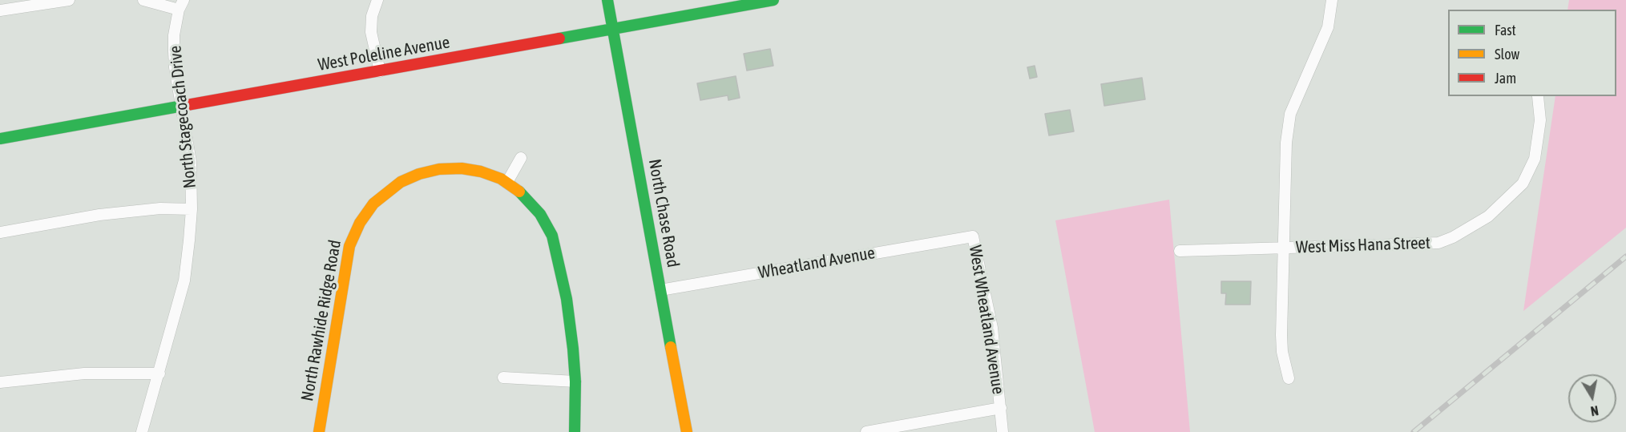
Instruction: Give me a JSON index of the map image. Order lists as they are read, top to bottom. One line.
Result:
{"streets":{"street":["West Poleline Avenue","North Stagecoach Drive","North Chase Road","West Miss Hana Street","Wheatland Avenue","West Wheatland Avenue","North Rawhide Ridge Road"]},"crossings":[["West Poleline Avenue","North Stagecoach Drive"],["West Poleline Avenue","North Chase Road"],["North Chase Road","Wheatland Avenue"],["Wheatland Avenue","West Wheatland Avenue"]],"legend":["Fast","Slow","Jam"],"north":"bottom"}
